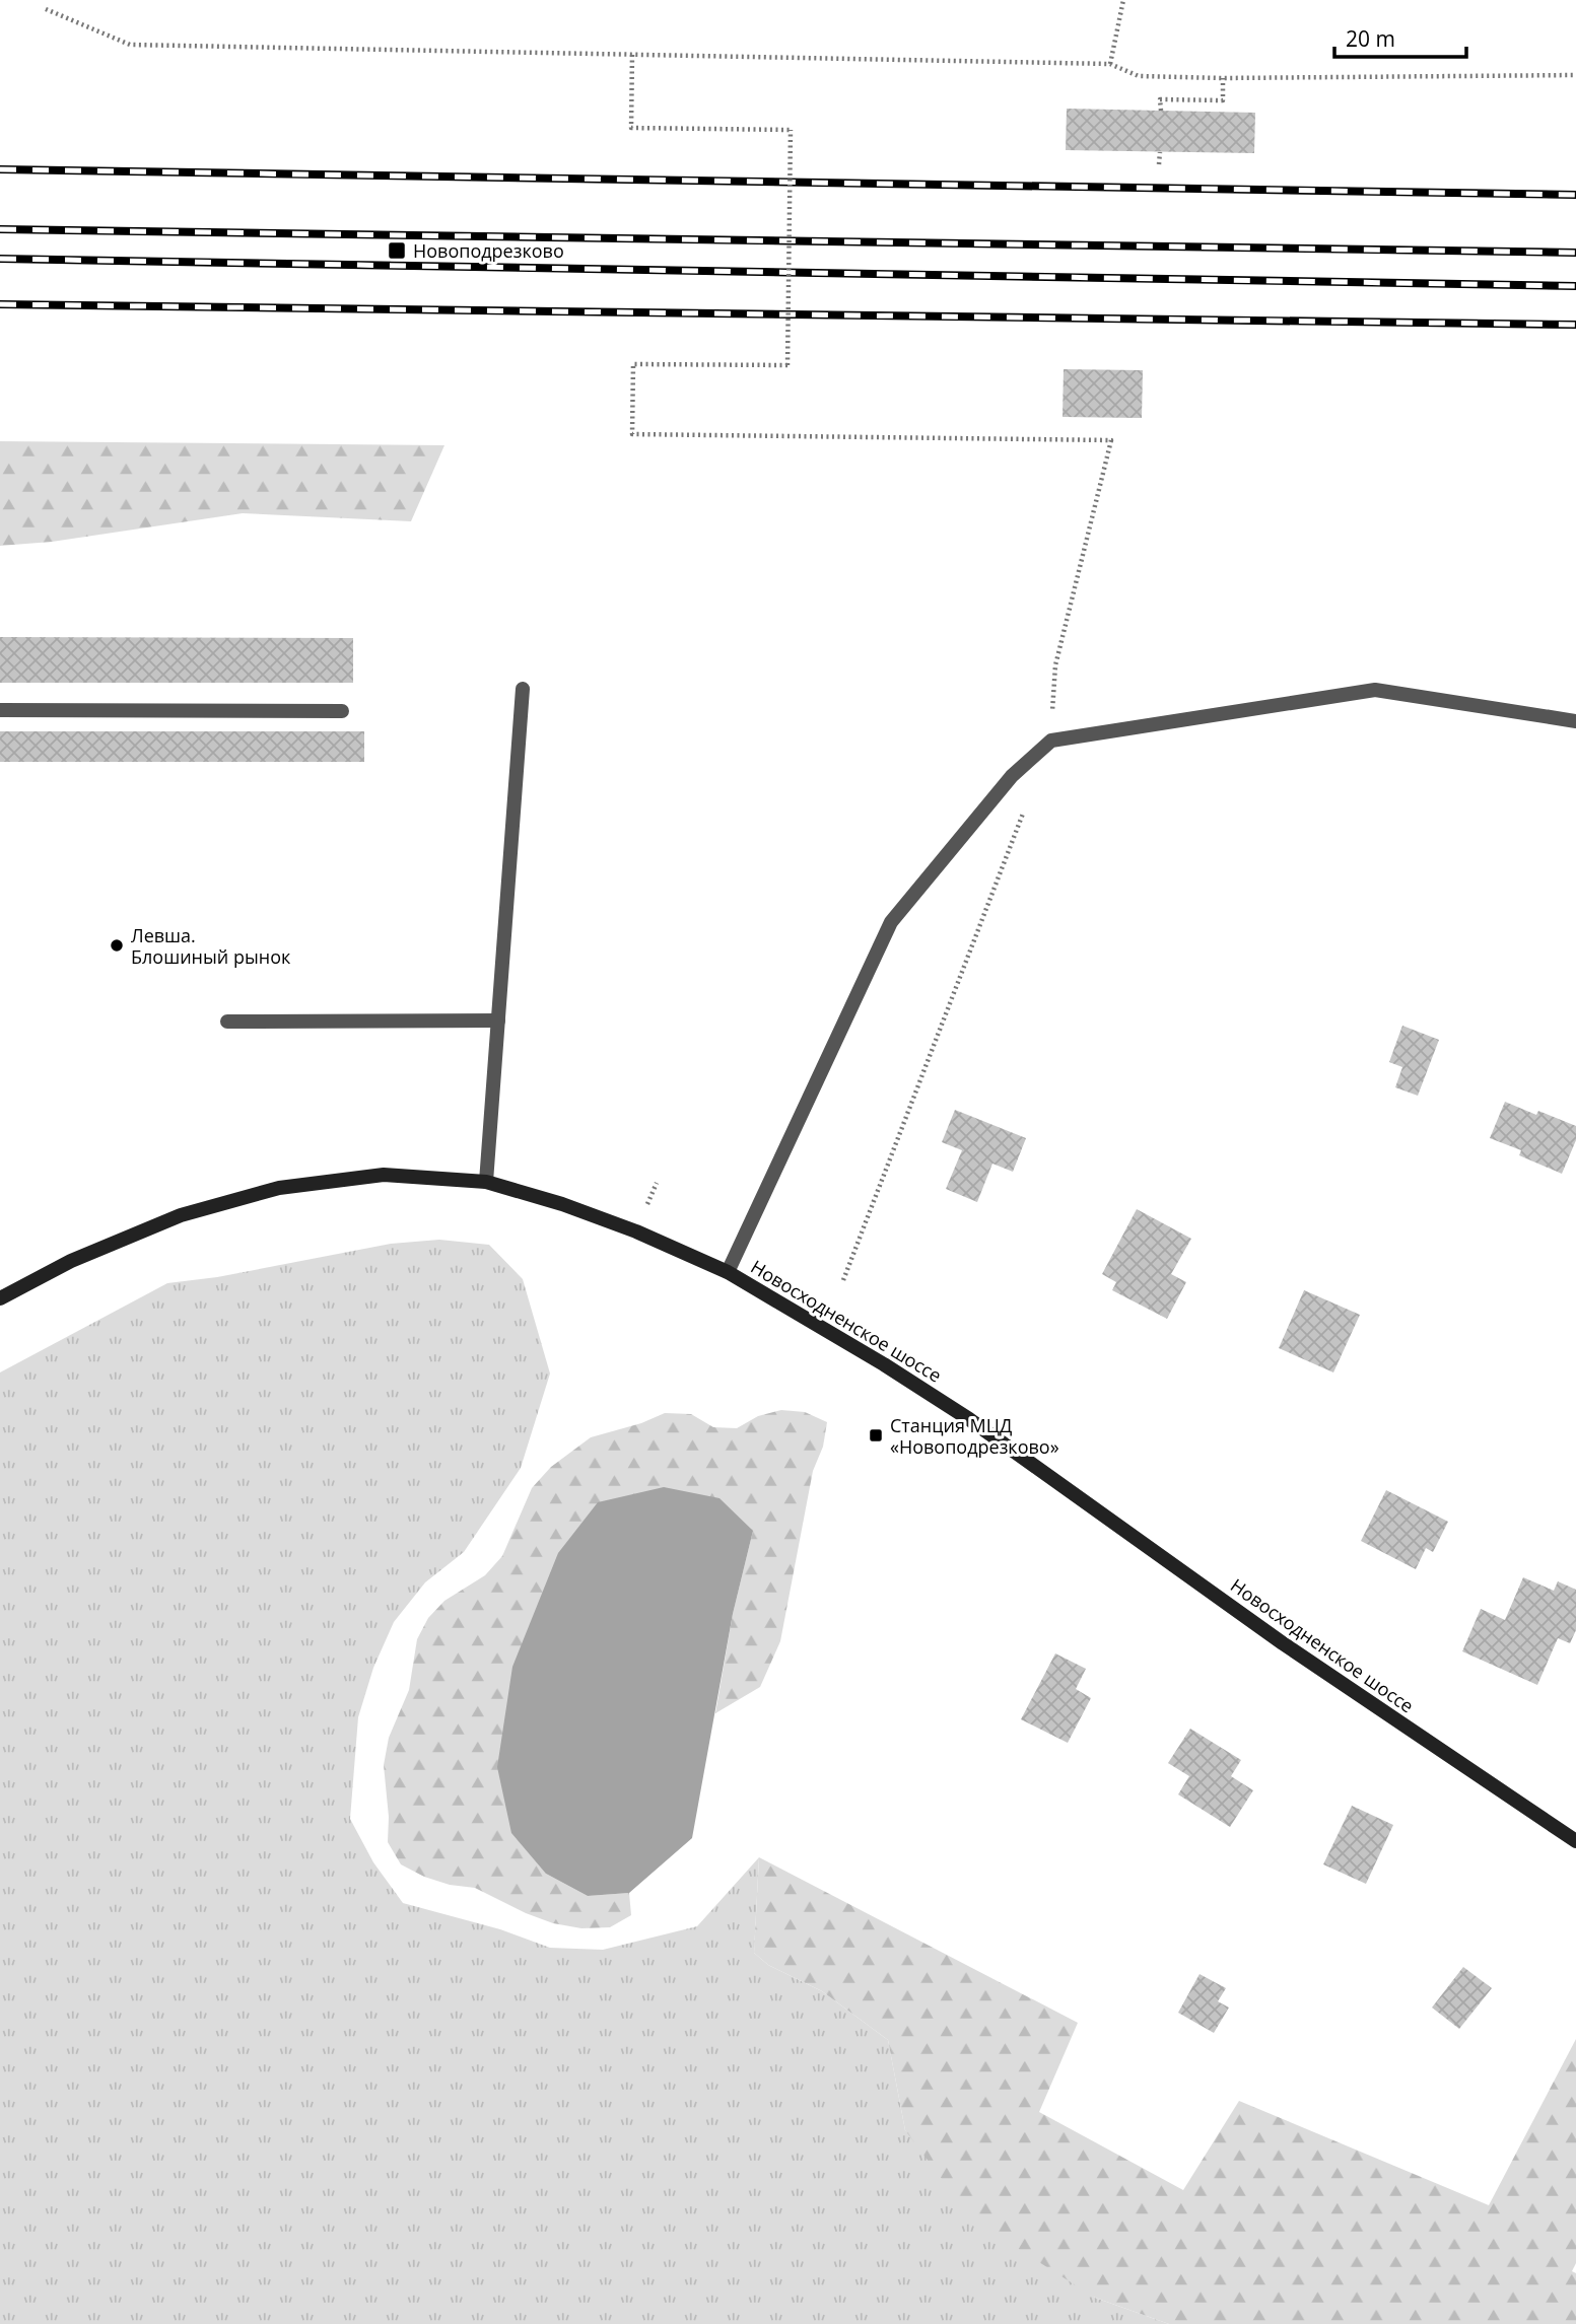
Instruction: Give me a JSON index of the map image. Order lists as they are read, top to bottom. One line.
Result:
{"streets":{"main road":["Новосходненское шоссе"]},"places":{"transit":["Новоподрезково","Станция МЦД «Новоподрезково»"],"other":["Левша. Блошиный рынок"]},"scale_bar":"20 m"}
